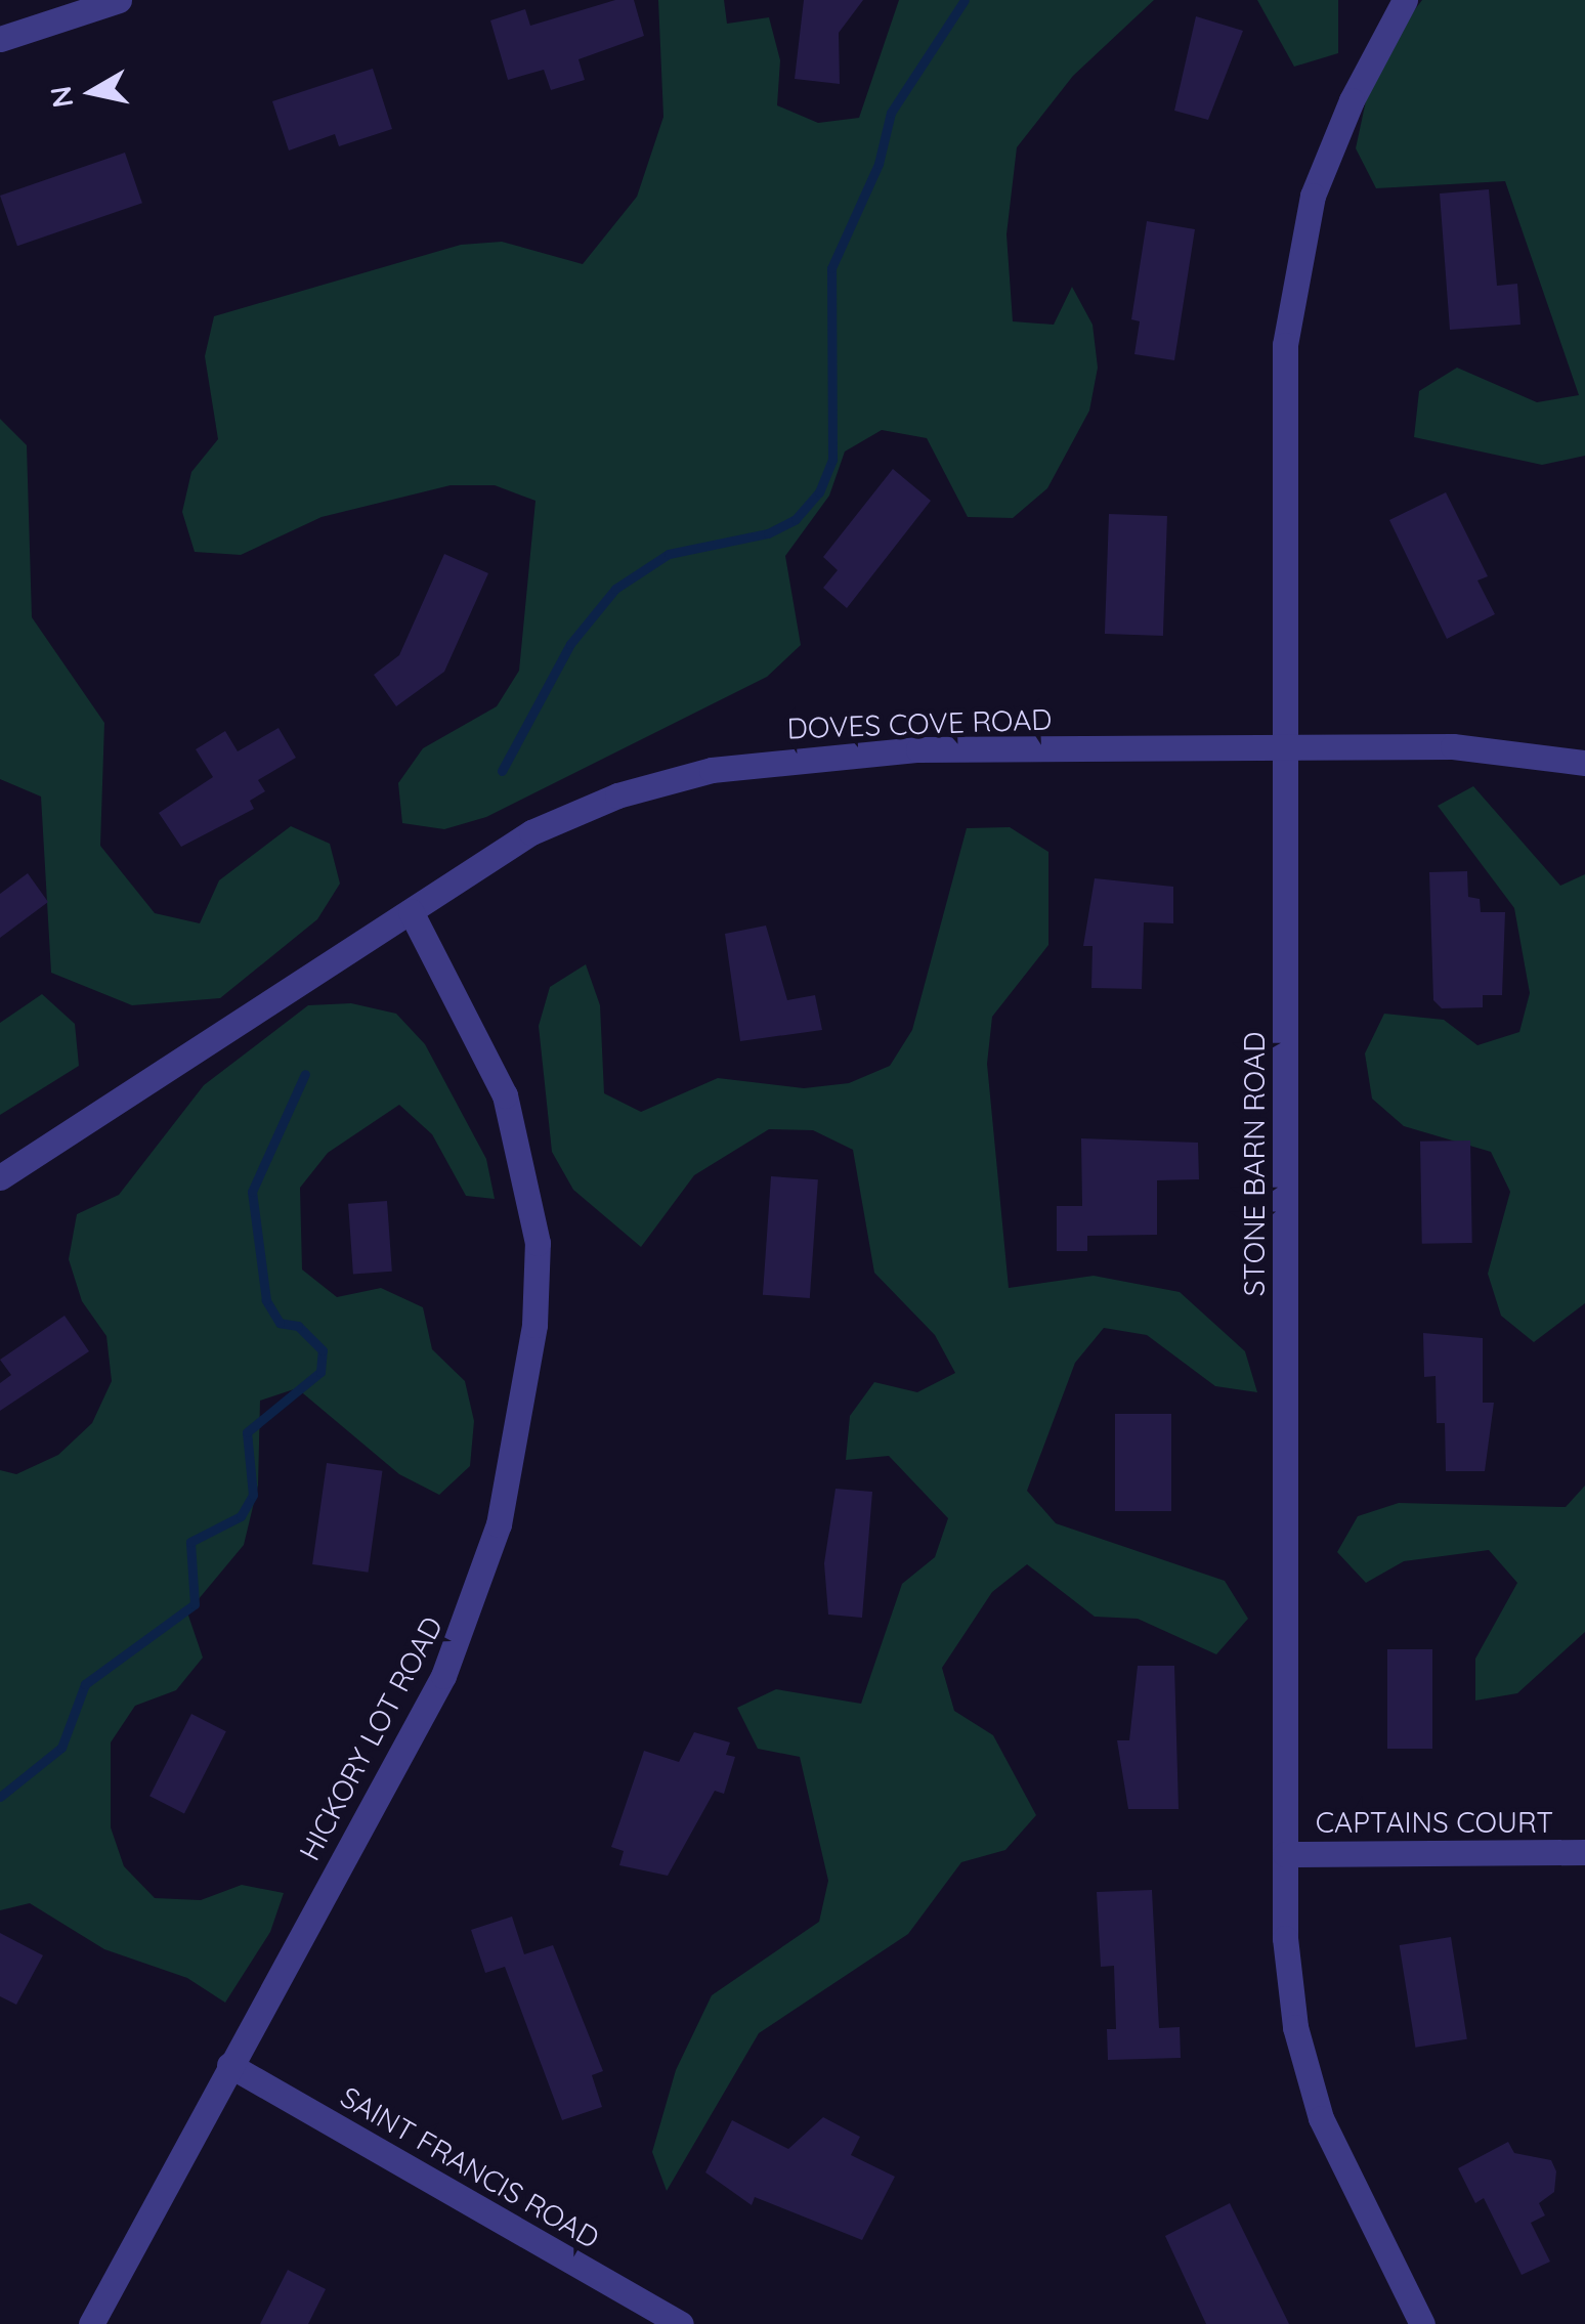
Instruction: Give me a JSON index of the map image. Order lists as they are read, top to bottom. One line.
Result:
{"streets":{"street":["DOVES COVE ROAD","STONE BARN ROAD","HICKORY LOT ROAD","CAPTAINS COURT","SAINT FRANCIS ROAD"]},"crossings":[["DOVES COVE ROAD","STONE BARN ROAD"],["DOVES COVE ROAD","HICKORY LOT ROAD"],["STONE BARN ROAD","CAPTAINS COURT"],["HICKORY LOT ROAD","SAINT FRANCIS ROAD"]],"north":"left"}
